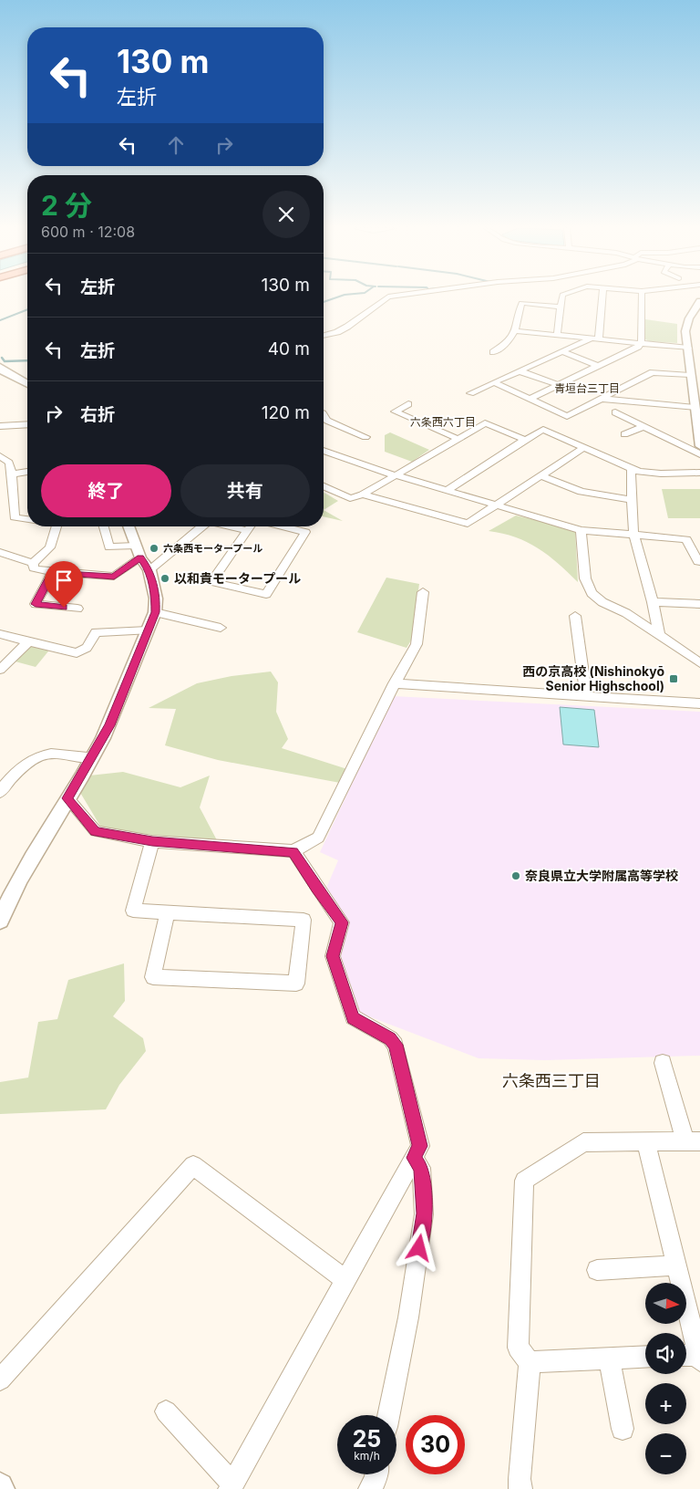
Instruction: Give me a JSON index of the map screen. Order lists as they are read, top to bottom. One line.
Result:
{"districts":["青垣台三丁目","六条西六丁目","六条西三丁目"],"places":{"other":["六条西モータープール","以和貴モータープール","奈良県立大学附属高等学校"],"transit":["西の京高校 (Nishinokyō Senior Highschool)"]},"north":"right","page":{"turn":["130 m","左折"],"heading":["2 分","600 m · 12:08"],"list":[{"name":"左折","value":"130 m"},{"name":"左折","value":"40 m"},{"name":"右折","value":"120 m"}],"buttons":["終了","共有"],"map_buttons":["+","−"],"speed":"25 km/h","limit":"30"}}
